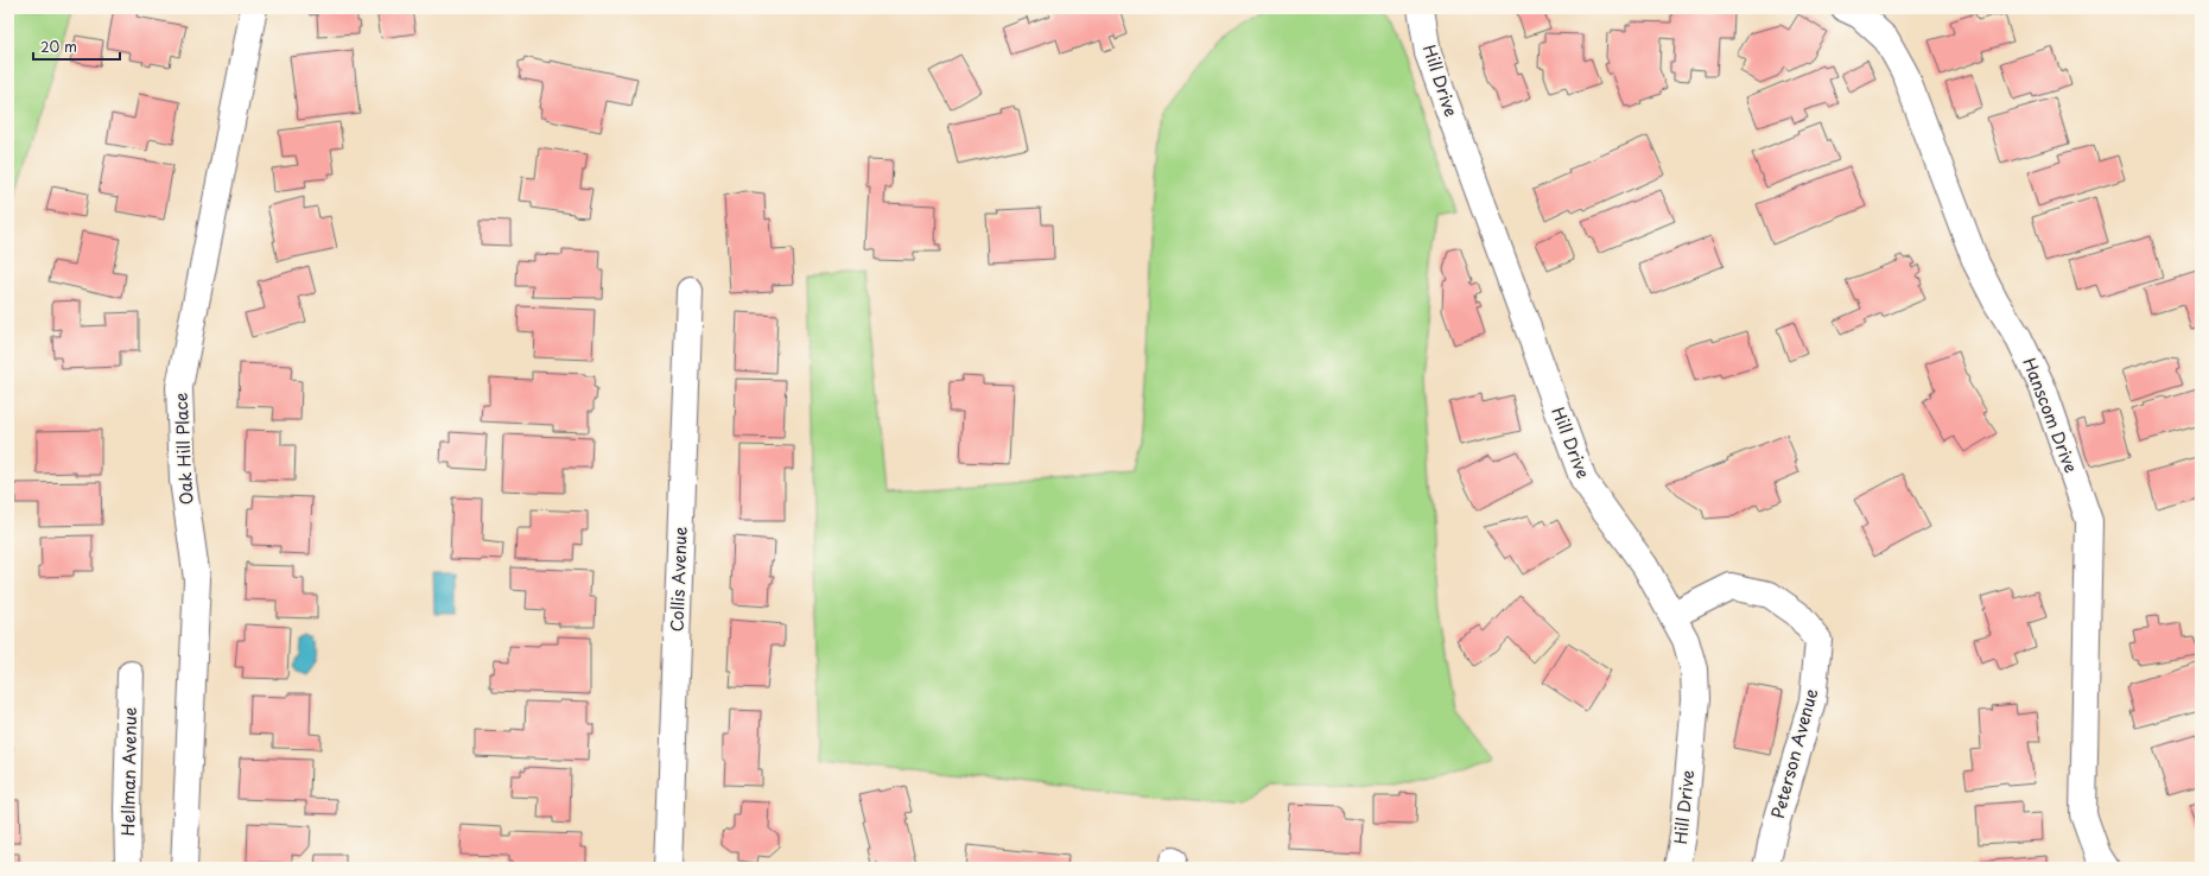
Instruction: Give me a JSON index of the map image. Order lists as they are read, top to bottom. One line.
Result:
{"streets":{"street":["Hill Drive","Hanscom Drive","Oak Hill Place","Collis Avenue","Peterson Avenue","Hellman Avenue"]},"crossings":[["Hill Drive","Peterson Avenue"]],"scale_bar":"20 m"}
